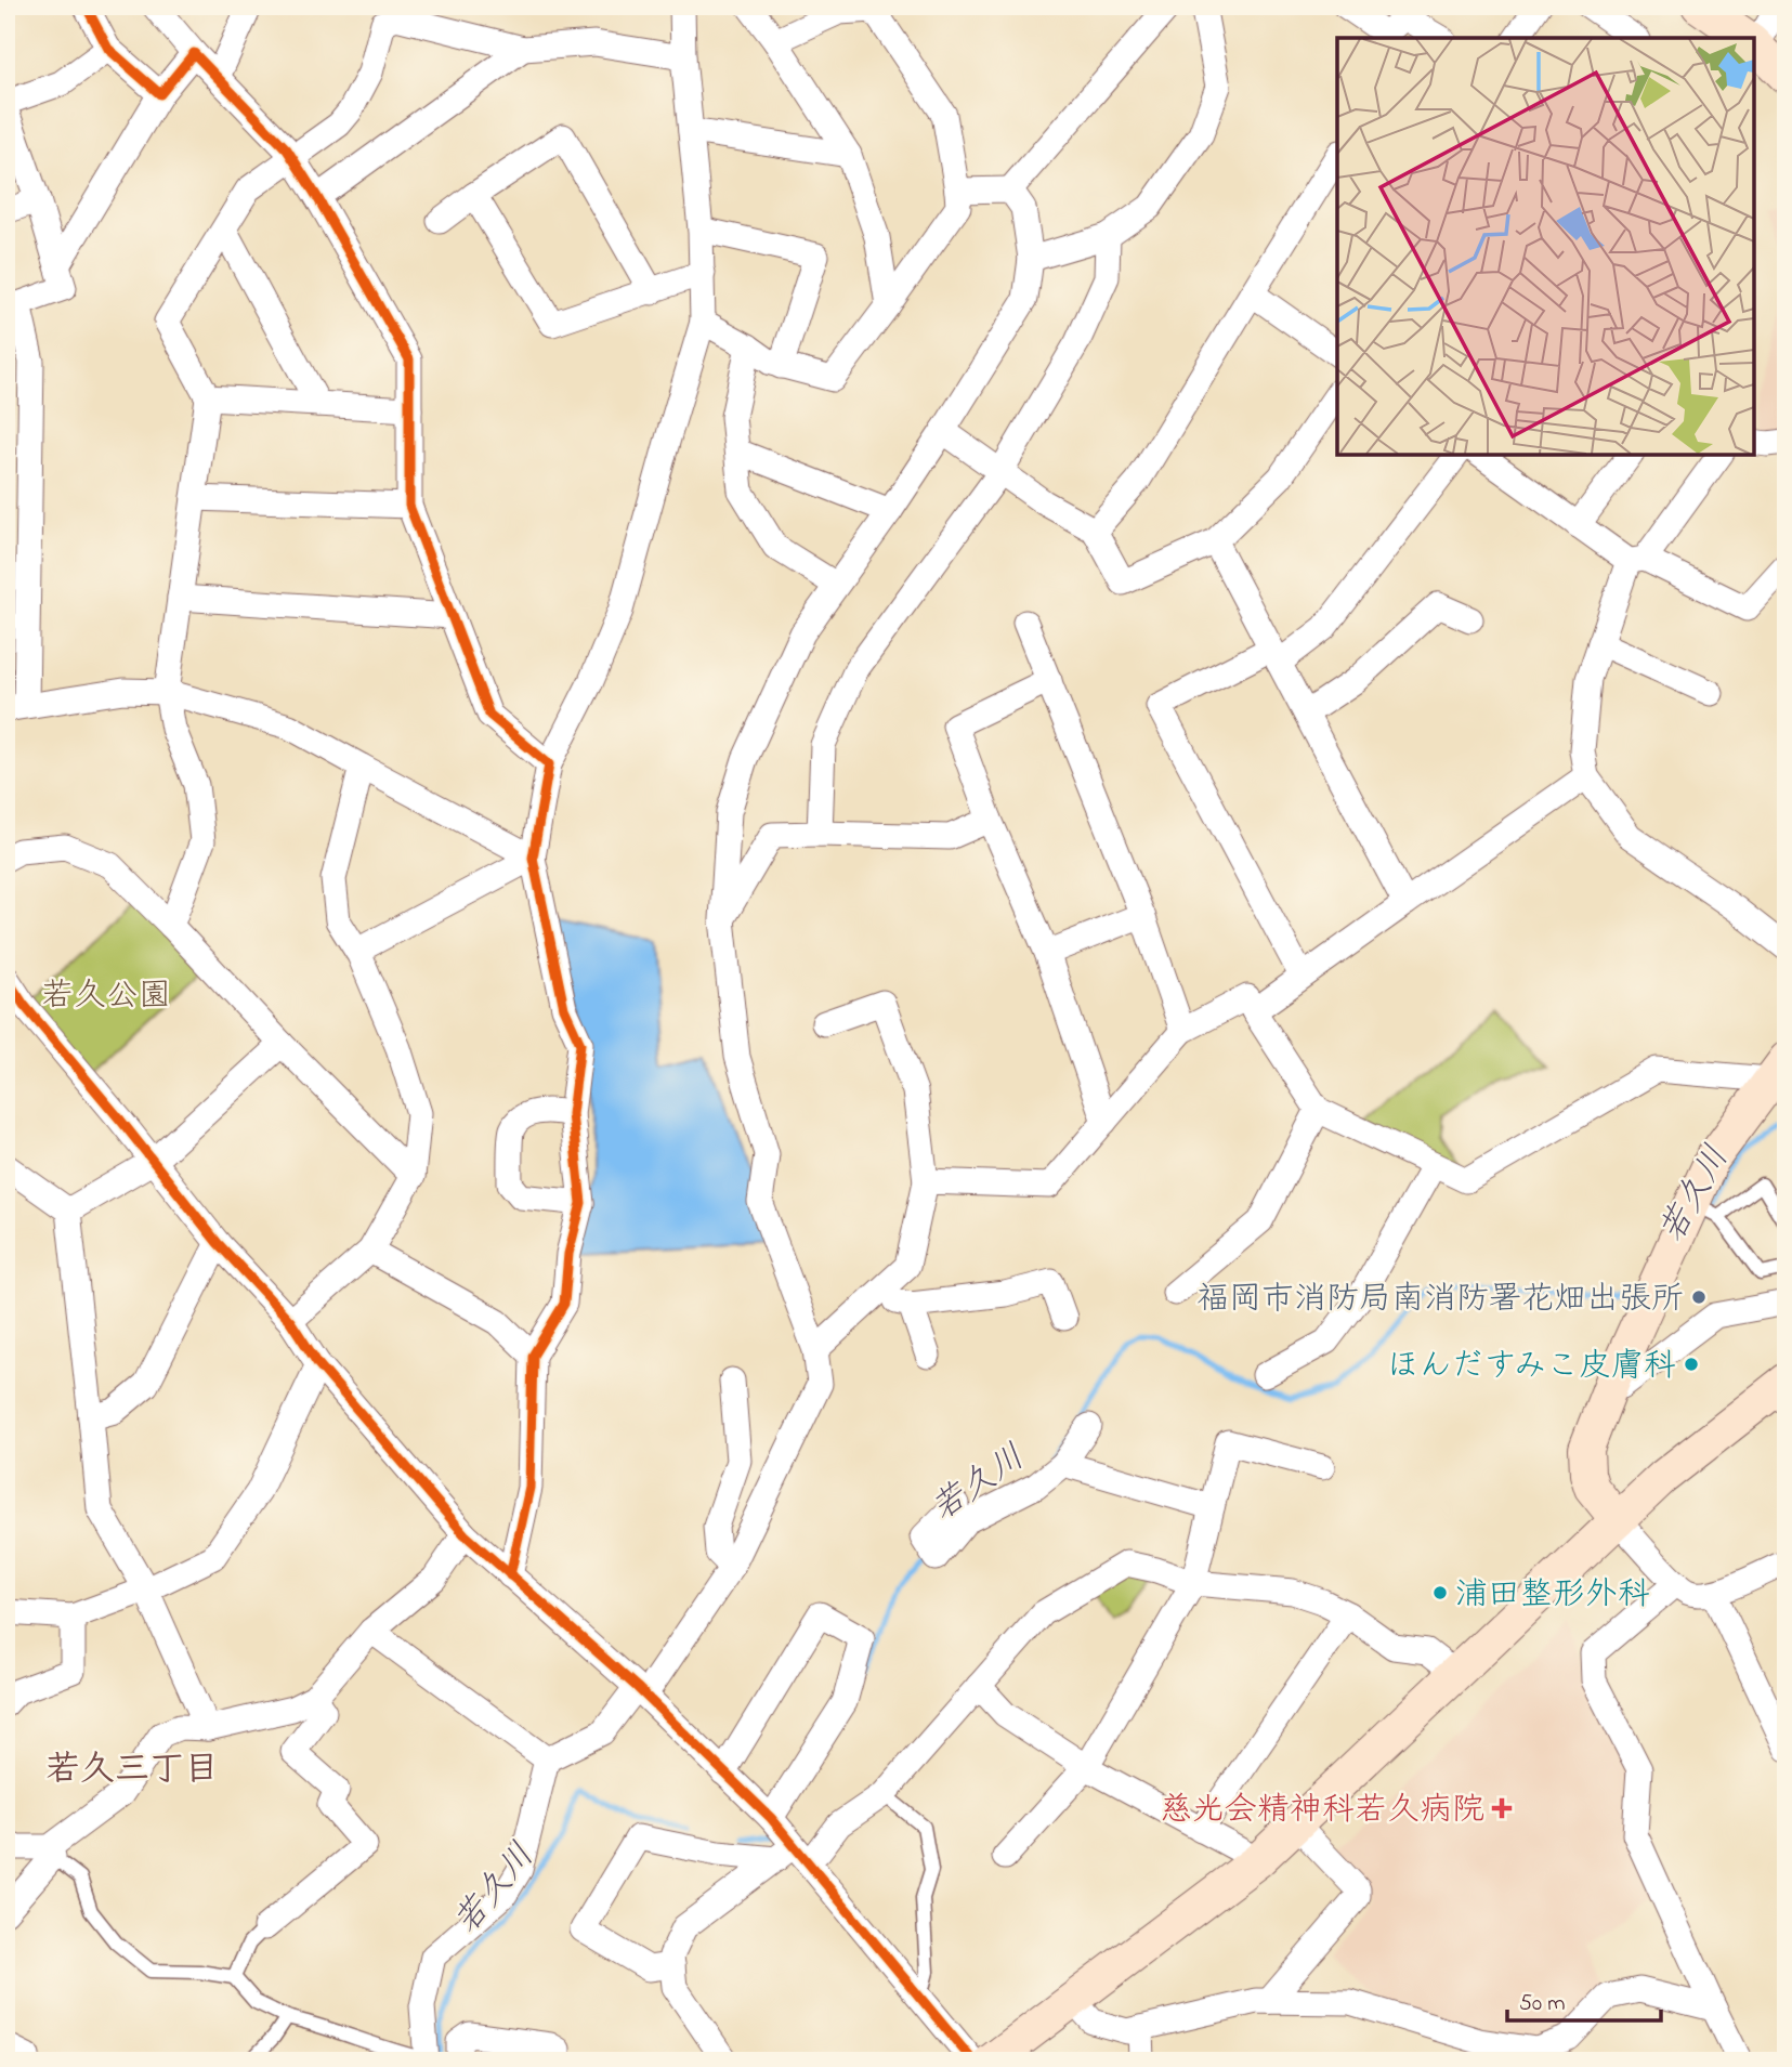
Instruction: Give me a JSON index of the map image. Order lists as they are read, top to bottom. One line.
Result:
{"districts":["若久三丁目"],"water":["若久川"],"parks":["若久公園"],"places":{"other":["福岡市消防局南消防署花畑出張所","ほんだすみこ皮膚科","浦田整形外科"],"health":["慈光会精神科若久病院"]},"scale_bar":"50 m"}
